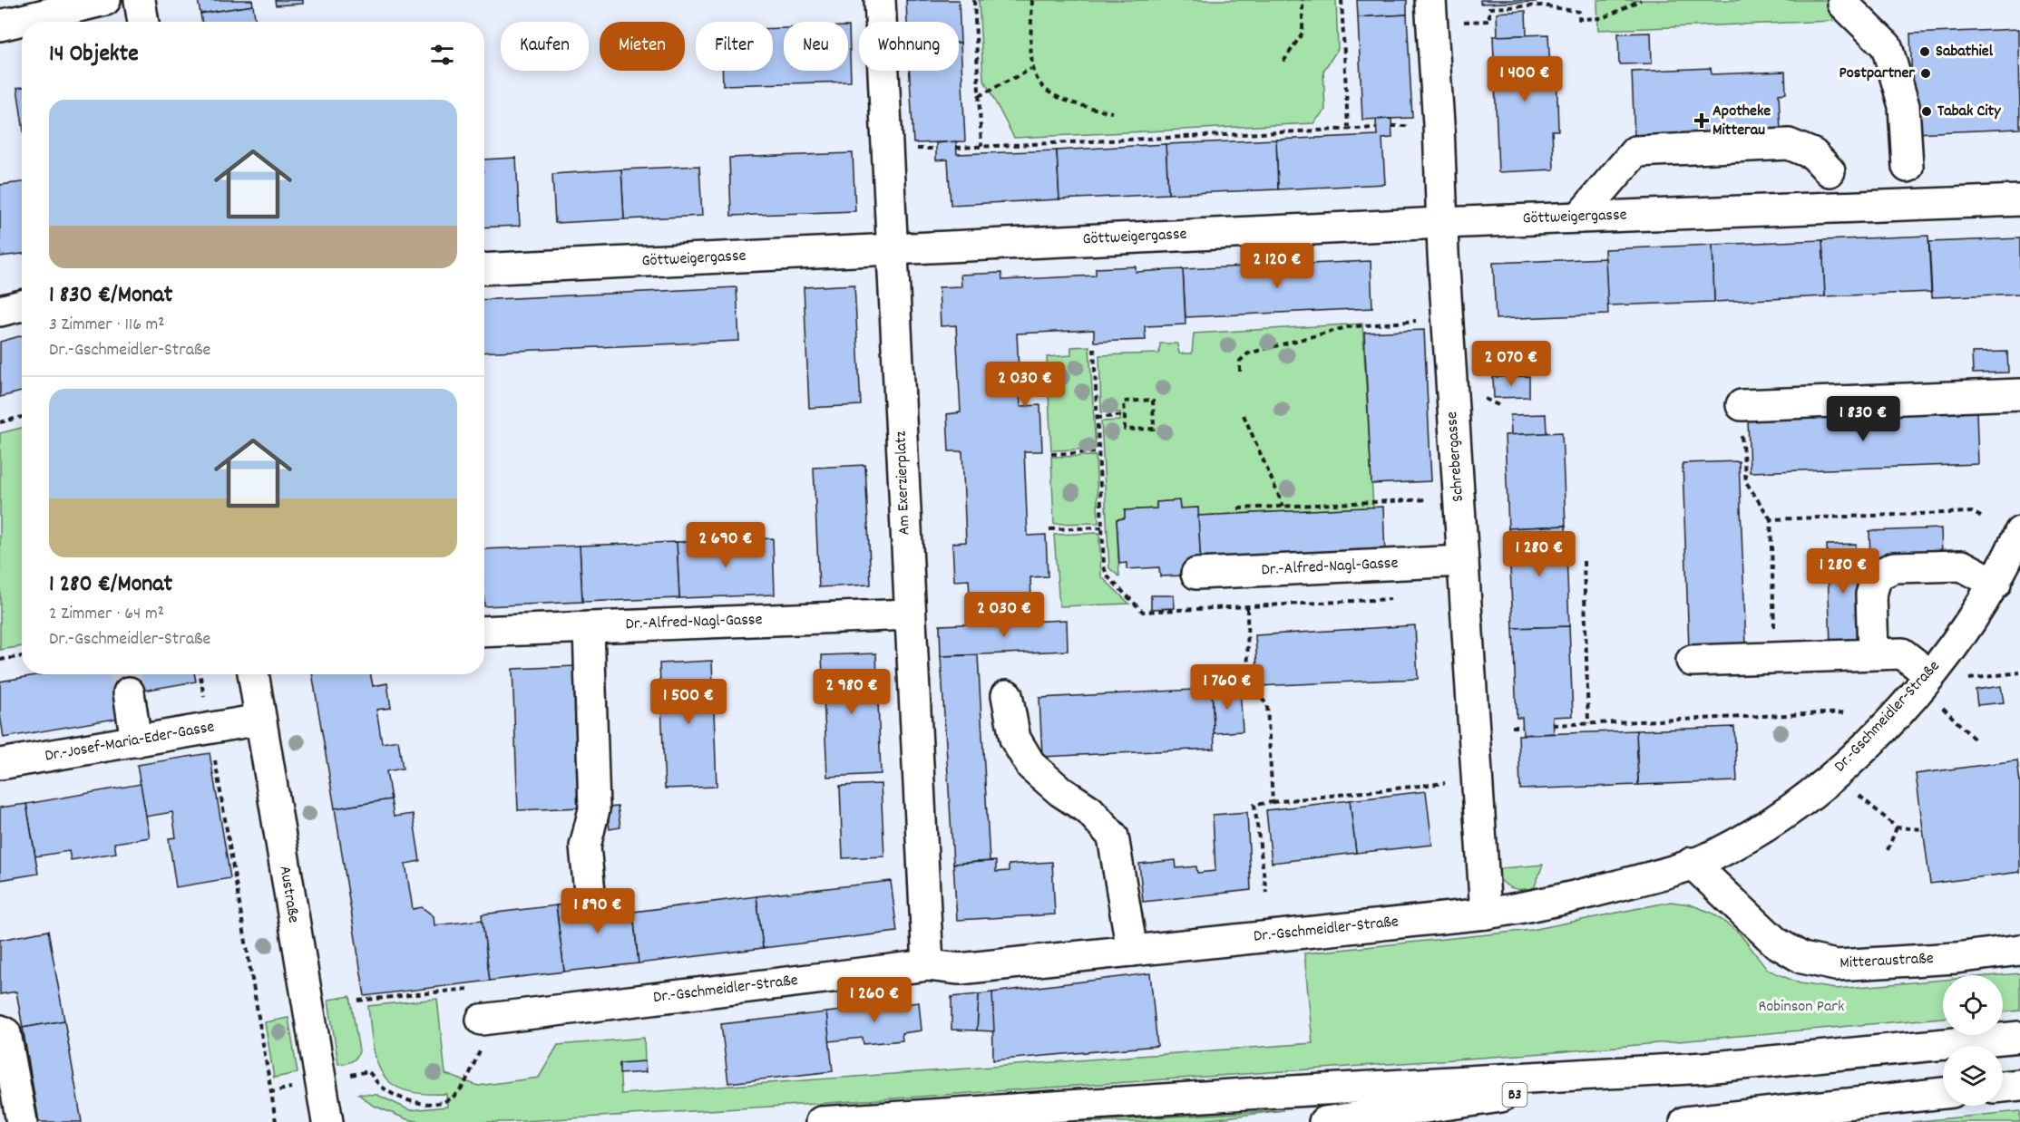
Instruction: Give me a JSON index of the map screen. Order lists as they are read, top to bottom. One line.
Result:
{"streets":{"main road":["Göttweigergasse","Schrebergasse","Am Exerzierplatz","Dr.-Alfred-Nagl-Gasse","Dr.-Gschmeidler-Straße","Dr.-Josef-Maria-Eder-Gasse","Austraße","Mitteraustraße","B3"]},"crossings":[["Göttweigergasse","Schrebergasse"],["Göttweigergasse","Am Exerzierplatz"],["Schrebergasse","Dr.-Alfred-Nagl-Gasse"],["Schrebergasse","Dr.-Gschmeidler-Straße"],["Am Exerzierplatz","Dr.-Alfred-Nagl-Gasse"],["Am Exerzierplatz","Dr.-Gschmeidler-Straße"],["Dr.-Gschmeidler-Straße","Mitteraustraße"],["Dr.-Josef-Maria-Eder-Gasse","Austraße"]],"parks":["Robinson Park"],"places":{"other":["Sabathiel","Postpartner","Tabak City"],"health":["Apotheke Mitterau"]},"page":{"chip":["Kaufen","Mieten","Filter","Neu","Wohnung"],"heading":"14 Objekte","price":["1 400 €","2 120 €","2 070 €","2 030 €","1 830 €","2 690 €","1 280 €","1 280 €","2 030 €","1 760 €","2 980 €","1 500 €","1 890 €","1 260 €"],"list":[{"name":"1 830 €/Monat","note":"3 Zimmer · 116 m² · Dr.-Gschmeidler-Straße"},{"name":"1 280 €/Monat","note":"2 Zimmer · 64 m² · Dr.-Gschmeidler-Straße"}]}}
